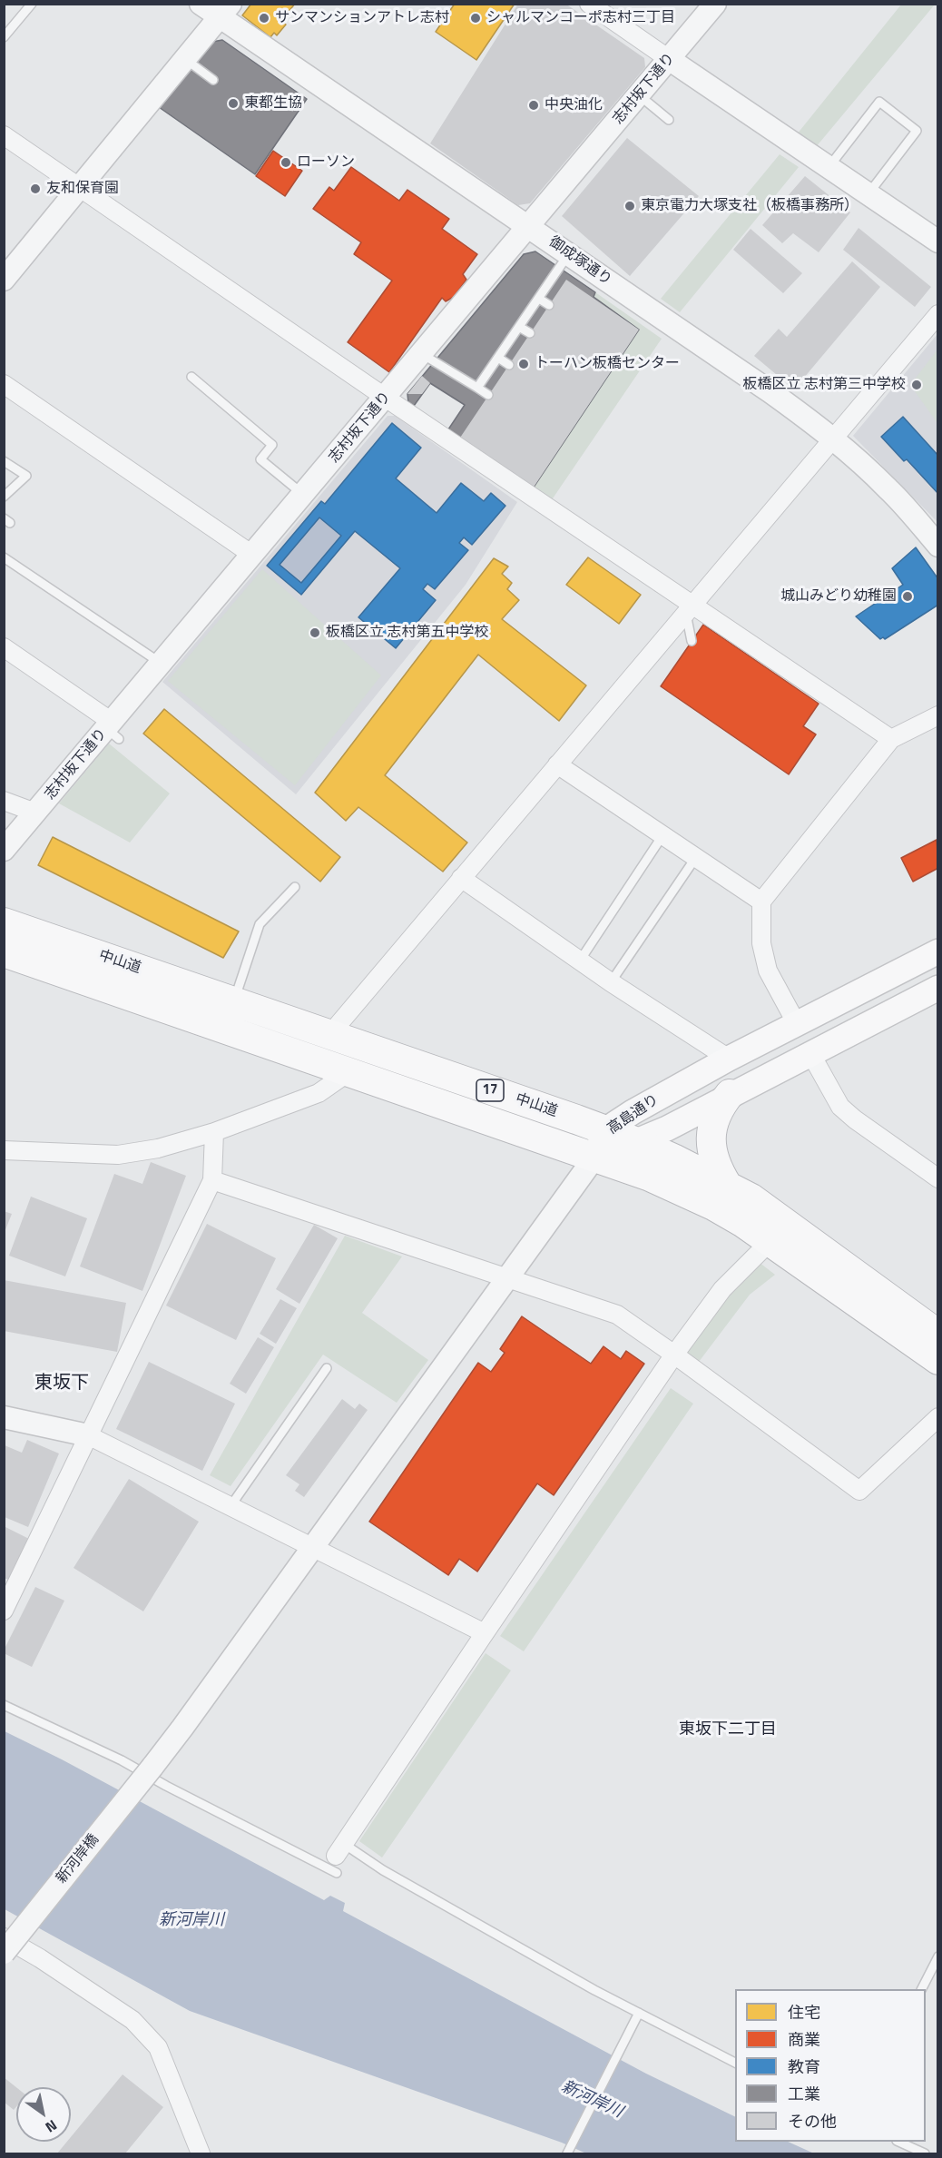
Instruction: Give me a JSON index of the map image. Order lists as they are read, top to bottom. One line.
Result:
{"streets":{"highway":["中山道","17"],"main road":["高島通り"],"street":["志村坂下通り","御成塚通り","新河岸橋"]},"crossings":[["志村坂下通り","御成塚通り"],["中山道","高島通り"],["中山道","新河岸橋"],["高島通り","新河岸橋"]],"districts":["東坂下","東坂下二丁目"],"water":["新河岸川"],"places":["サンマンションアトレ志村","シャルマンコーポ志村三丁目","東都生協","中央油化","ローソン","友和保育園","東京電力大塚支社（板橋事務所）","トーハン板橋センター","板橋区立 志村第三中学校","城山みどり幼稚園","板橋区立 志村第五中学校"],"legend":["住宅","商業","教育","工業","その他"],"north":"bottom right"}
